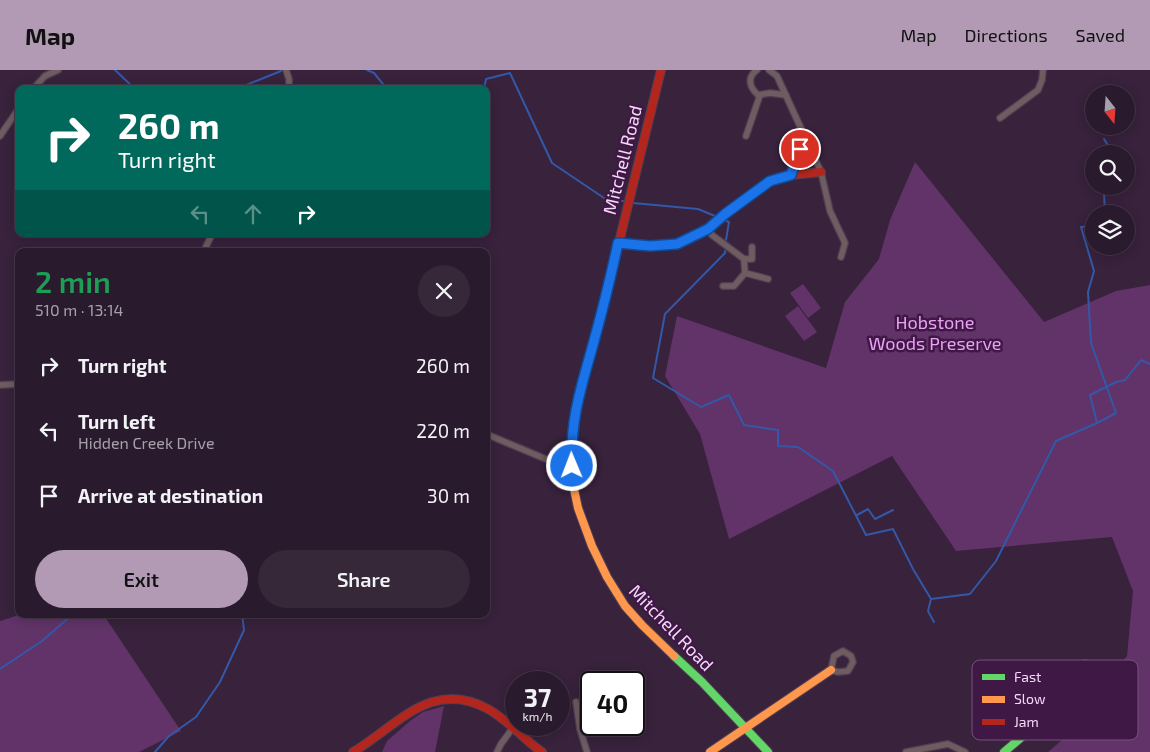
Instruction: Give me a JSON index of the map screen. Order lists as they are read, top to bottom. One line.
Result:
{"streets":{"street":["Mitchell Road"]},"parks":["Hobstone Woods Preserve"],"legend":["Fast","Slow","Jam"],"north":"bottom","page":{"header":"Map","nav":["Map","Directions","Saved"],"turn":["260 m","Turn right"],"heading":["2 min","510 m · 13:14"],"list":[{"name":"Turn right","value":"260 m"},{"name":"Turn left","note":"Hidden Creek Drive","value":"220 m"},{"name":"Arrive at destination","value":"30 m"}],"buttons":["Exit","Share"],"speed":"37 km/h","limit":"40"}}
